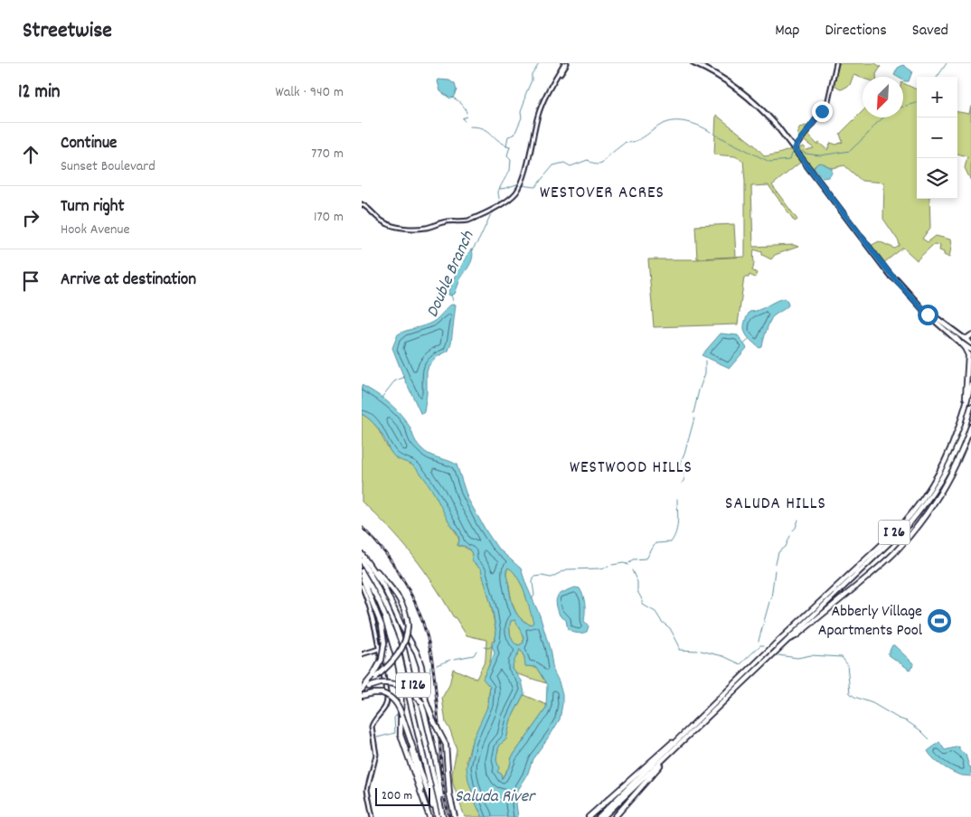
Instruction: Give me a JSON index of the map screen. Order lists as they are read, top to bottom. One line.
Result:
{"streets":{"highway":["I 26","I 126"]},"districts":["WESTOVER ACRES","WESTWOOD HILLS","SALUDA HILLS"],"water":["Double Branch","Saluda River"],"places":{"sports":["Abberly Village Apartments Pool"]},"scale_bar":"200 m","north":"bottom left","page":{"header":"Streetwise","nav":["Map","Directions","Saved"],"heading":["12 min","Walk · 940 m"],"map_buttons":["+","−"],"list":[["Continue","Sunset Boulevard","770 m"],["Turn right","Hook Avenue","170 m"],"Arrive at destination"],"scale":"200 m"}}
